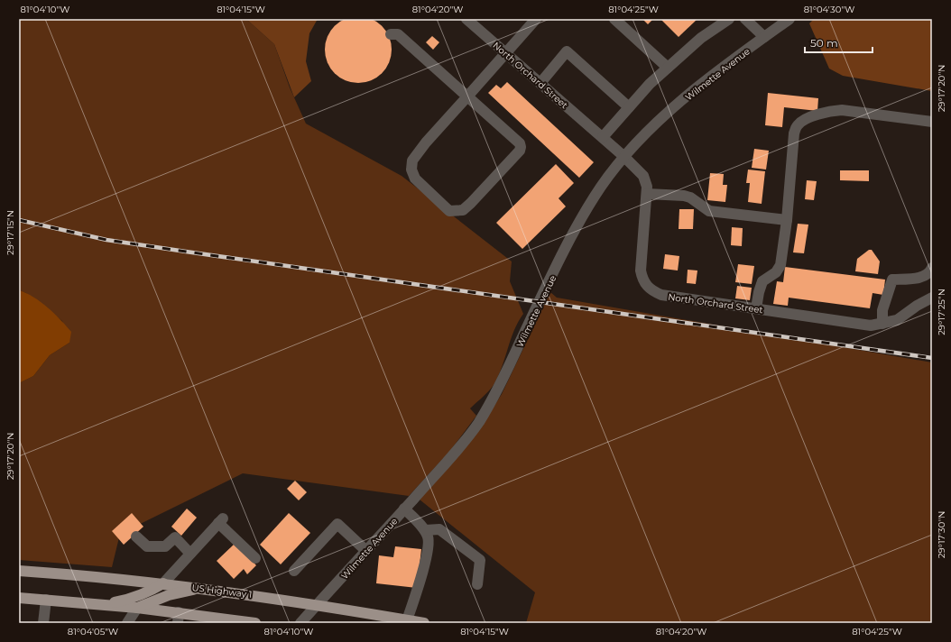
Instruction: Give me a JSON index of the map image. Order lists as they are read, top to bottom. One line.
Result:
{"streets":{"main road":["US Highway 1"],"street":["Wilmette Avenue","North Orchard Street"]},"crossings":[["Wilmette Avenue","North Orchard Street"],["Wilmette Avenue","US Highway 1"]],"scale_bar":"50 m","coordinates":["81°04'10\"W","81°04'15\"W","81°04'20\"W","81°04'25\"W","81°04'30\"W","29°17'20\"N","29°17'15\"N","29°17'25\"N","29°17'30\"N","81°04'05\"W"]}
